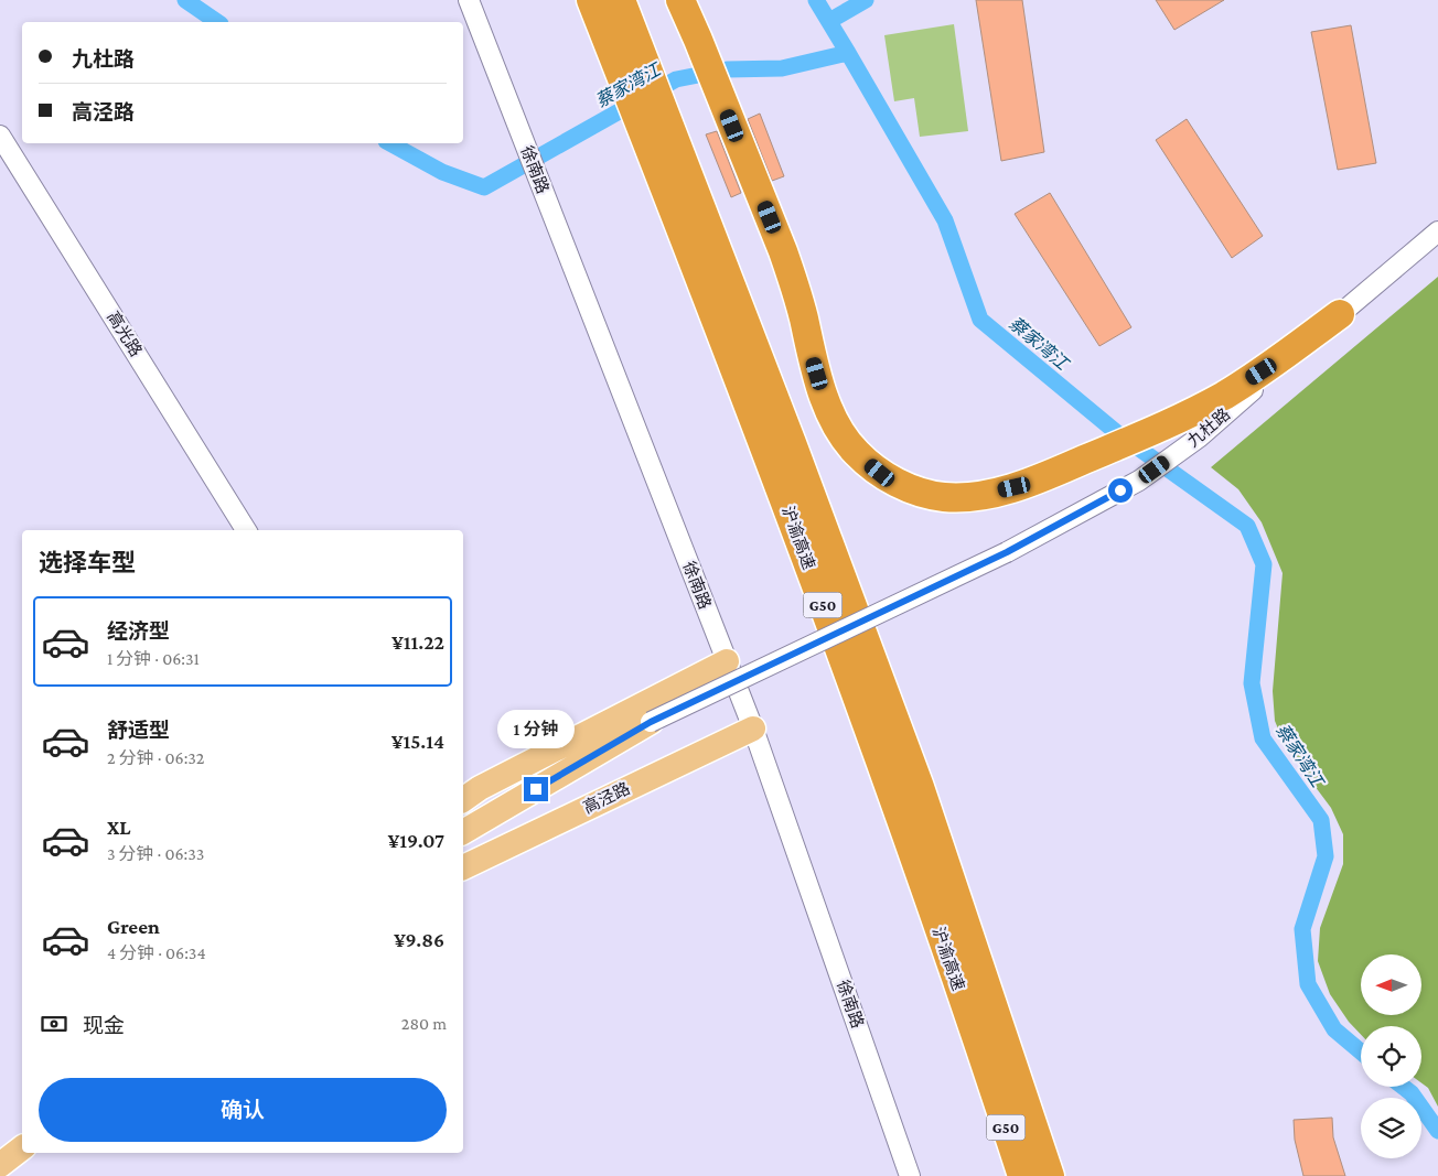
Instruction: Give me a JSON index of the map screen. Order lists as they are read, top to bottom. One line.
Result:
{"streets":{"highway":["沪渝高速","G50"],"main road":["高泾路"],"street":["徐南路","高光路","九杜路"]},"crossings":[["徐南路","高泾路"]],"water":["蔡家湾江"],"north":"left","page":{"banner":["九杜路","高泾路"],"heading":"选择车型","list":[{"name":"经济型","note":"1 分钟 · 06:31","value":"¥11.22"},{"name":"舒适型","note":"2 分钟 · 06:32","value":"¥15.14"},{"name":"XL","note":"3 分钟 · 06:33","value":"¥19.07"},{"name":"Green","note":"4 分钟 · 06:34","value":"¥9.86"}],"bubble":"1 分钟","pay":["现金","280 m"],"buttons":"确认"}}
